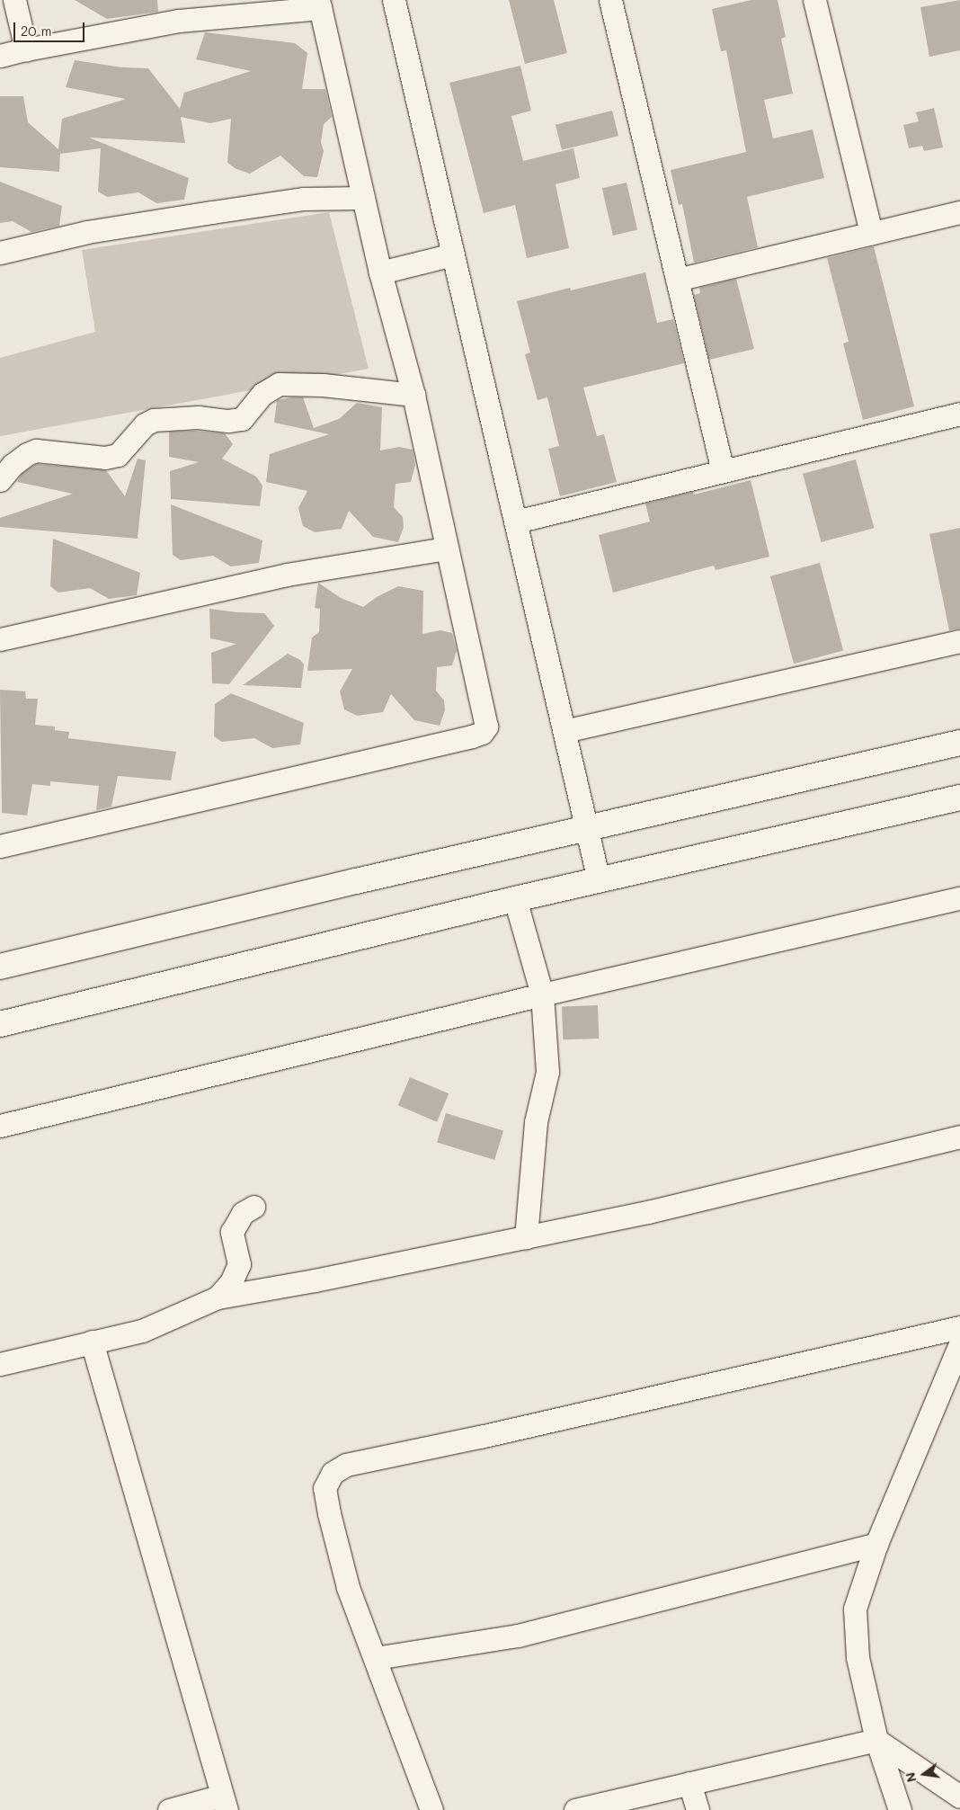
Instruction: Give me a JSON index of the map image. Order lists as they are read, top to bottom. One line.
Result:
{"scale_bar":"20 m","north":"left"}
